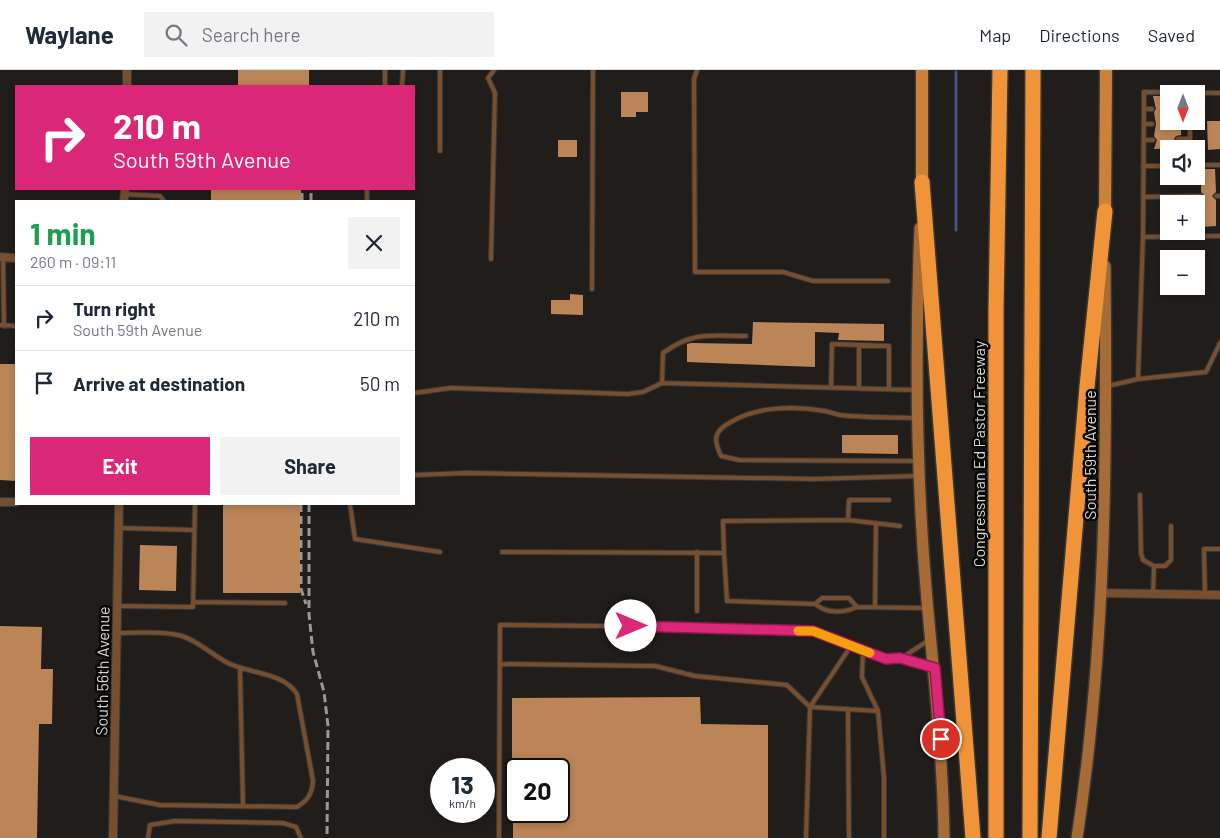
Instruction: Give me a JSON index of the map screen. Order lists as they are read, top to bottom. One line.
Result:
{"streets":{"highway":["Congressman Ed Pastor Freeway"],"main road":["South 59th Avenue"],"street":["South 56th Avenue"]},"north":"bottom","page":{"header":"Waylane","search":"Search here","nav":["Map","Directions","Saved"],"map_buttons":["+","−"],"turn":["210 m","South 59th Avenue"],"heading":["1 min","260 m · 09:11"],"list":[{"name":"Turn right","note":"South 59th Avenue","value":"210 m"},{"name":"Arrive at destination","value":"50 m"}],"buttons":["Exit","Share"],"speed":"13 km/h","limit":"20"}}
